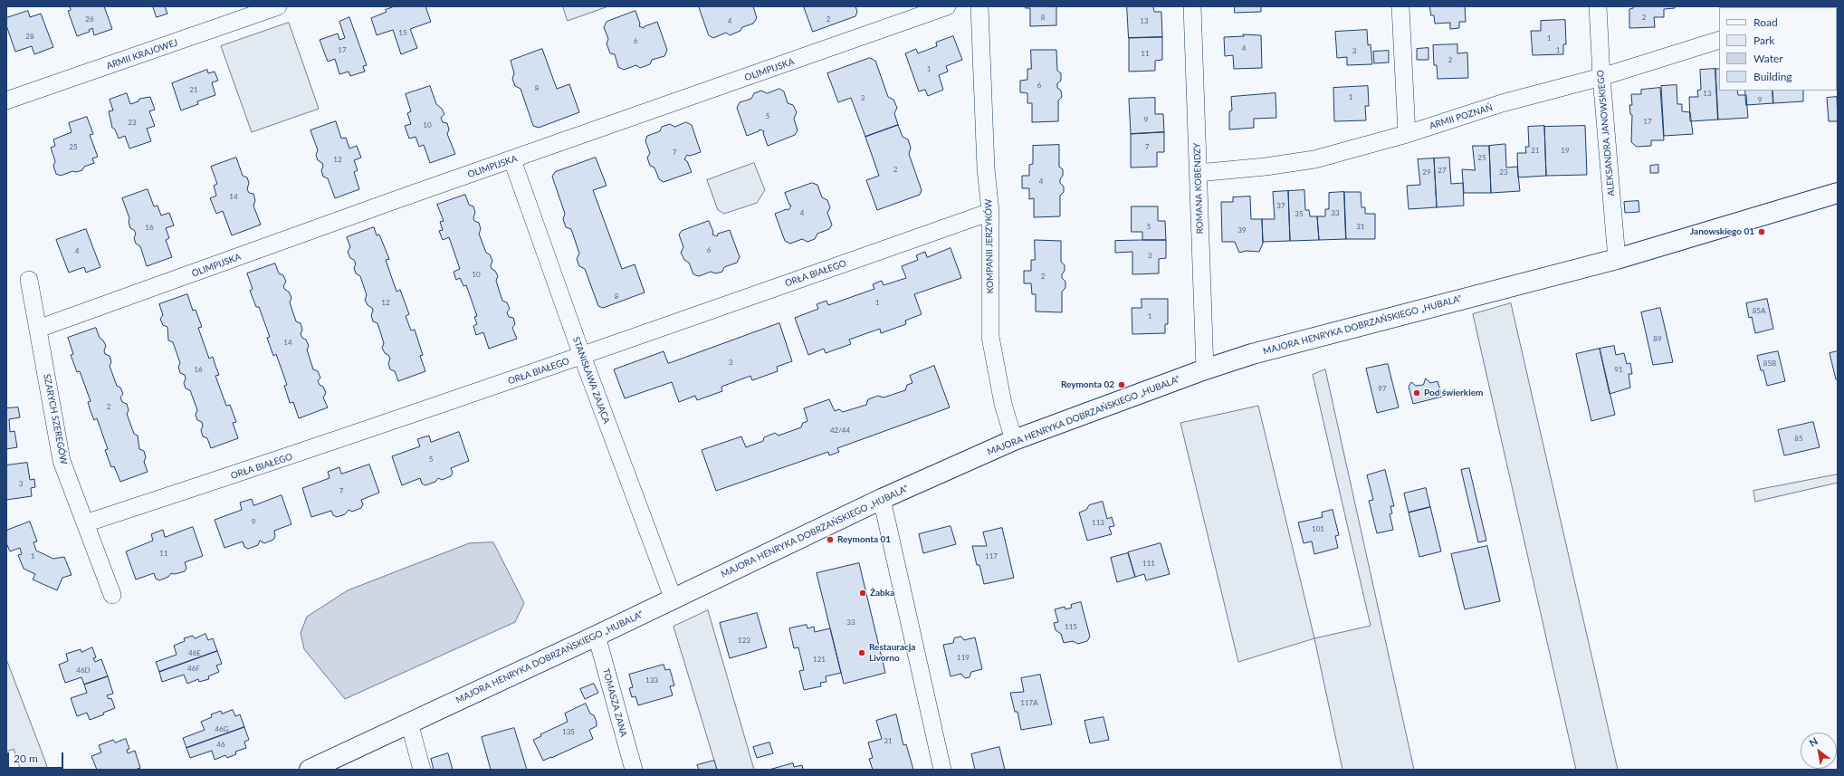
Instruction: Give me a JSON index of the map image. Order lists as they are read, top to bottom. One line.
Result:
{"streets":{"street":["ARMII KRAJOWEJ","OLIMPIJSKA","ARMII POZNAŃ","ALEKSANDRA JANOWSKIEGO","ROMANA KOBENDZY","KOMPANII JERZYKÓW","ORŁA BIAŁEGO","MAJORA HENRYKA DOBRZAŃSKIEGO „HUBALA”","STANISŁAWA ZAJĄCA","SZARYCH SZEREGÓW","TOMASZA ZANA"]},"crossings":[["OLIMPIJSKA","STANISŁAWA ZAJĄCA"],["OLIMPIJSKA","SZARYCH SZEREGÓW"],["ARMII POZNAŃ","ALEKSANDRA JANOWSKIEGO"],["ARMII POZNAŃ","ROMANA KOBENDZY"],["ALEKSANDRA JANOWSKIEGO","MAJORA HENRYKA DOBRZAŃSKIEGO „HUBALA”"],["ROMANA KOBENDZY","MAJORA HENRYKA DOBRZAŃSKIEGO „HUBALA”"],["KOMPANII JERZYKÓW","ORŁA BIAŁEGO"],["KOMPANII JERZYKÓW","MAJORA HENRYKA DOBRZAŃSKIEGO „HUBALA”"],["ORŁA BIAŁEGO","STANISŁAWA ZAJĄCA"],["ORŁA BIAŁEGO","SZARYCH SZEREGÓW"],["MAJORA HENRYKA DOBRZAŃSKIEGO „HUBALA”","STANISŁAWA ZAJĄCA"],["MAJORA HENRYKA DOBRZAŃSKIEGO „HUBALA”","TOMASZA ZANA"]],"places":["Janowskiego 01","Reymonta 02","Pod świerkiem","Reymonta 01","Żabka","Restauracja Livorno"],"house_numbers":["8","2","26","2","4","13","15","28","1","6","4","17","1","3","11","2","1","6","8","21","13","1","3","9","5","9","17","23","10","25","7","21","19","7","25","12","2","27","29","23","4","14","37","4","33","35","5","31","16","39","6","4","3","10","2","8","12","1","85A","1","89","14","3","85B","16","91","97","2","42/44","85","5","3","7","9","113","101","11","1","117","111","33","115","123","46E","119","121","46F","46D","133","117A","46G","135","31","46"],"legend":["Road","Park","Water","Building"],"scale_bar":"20 m","north":"top left"}
